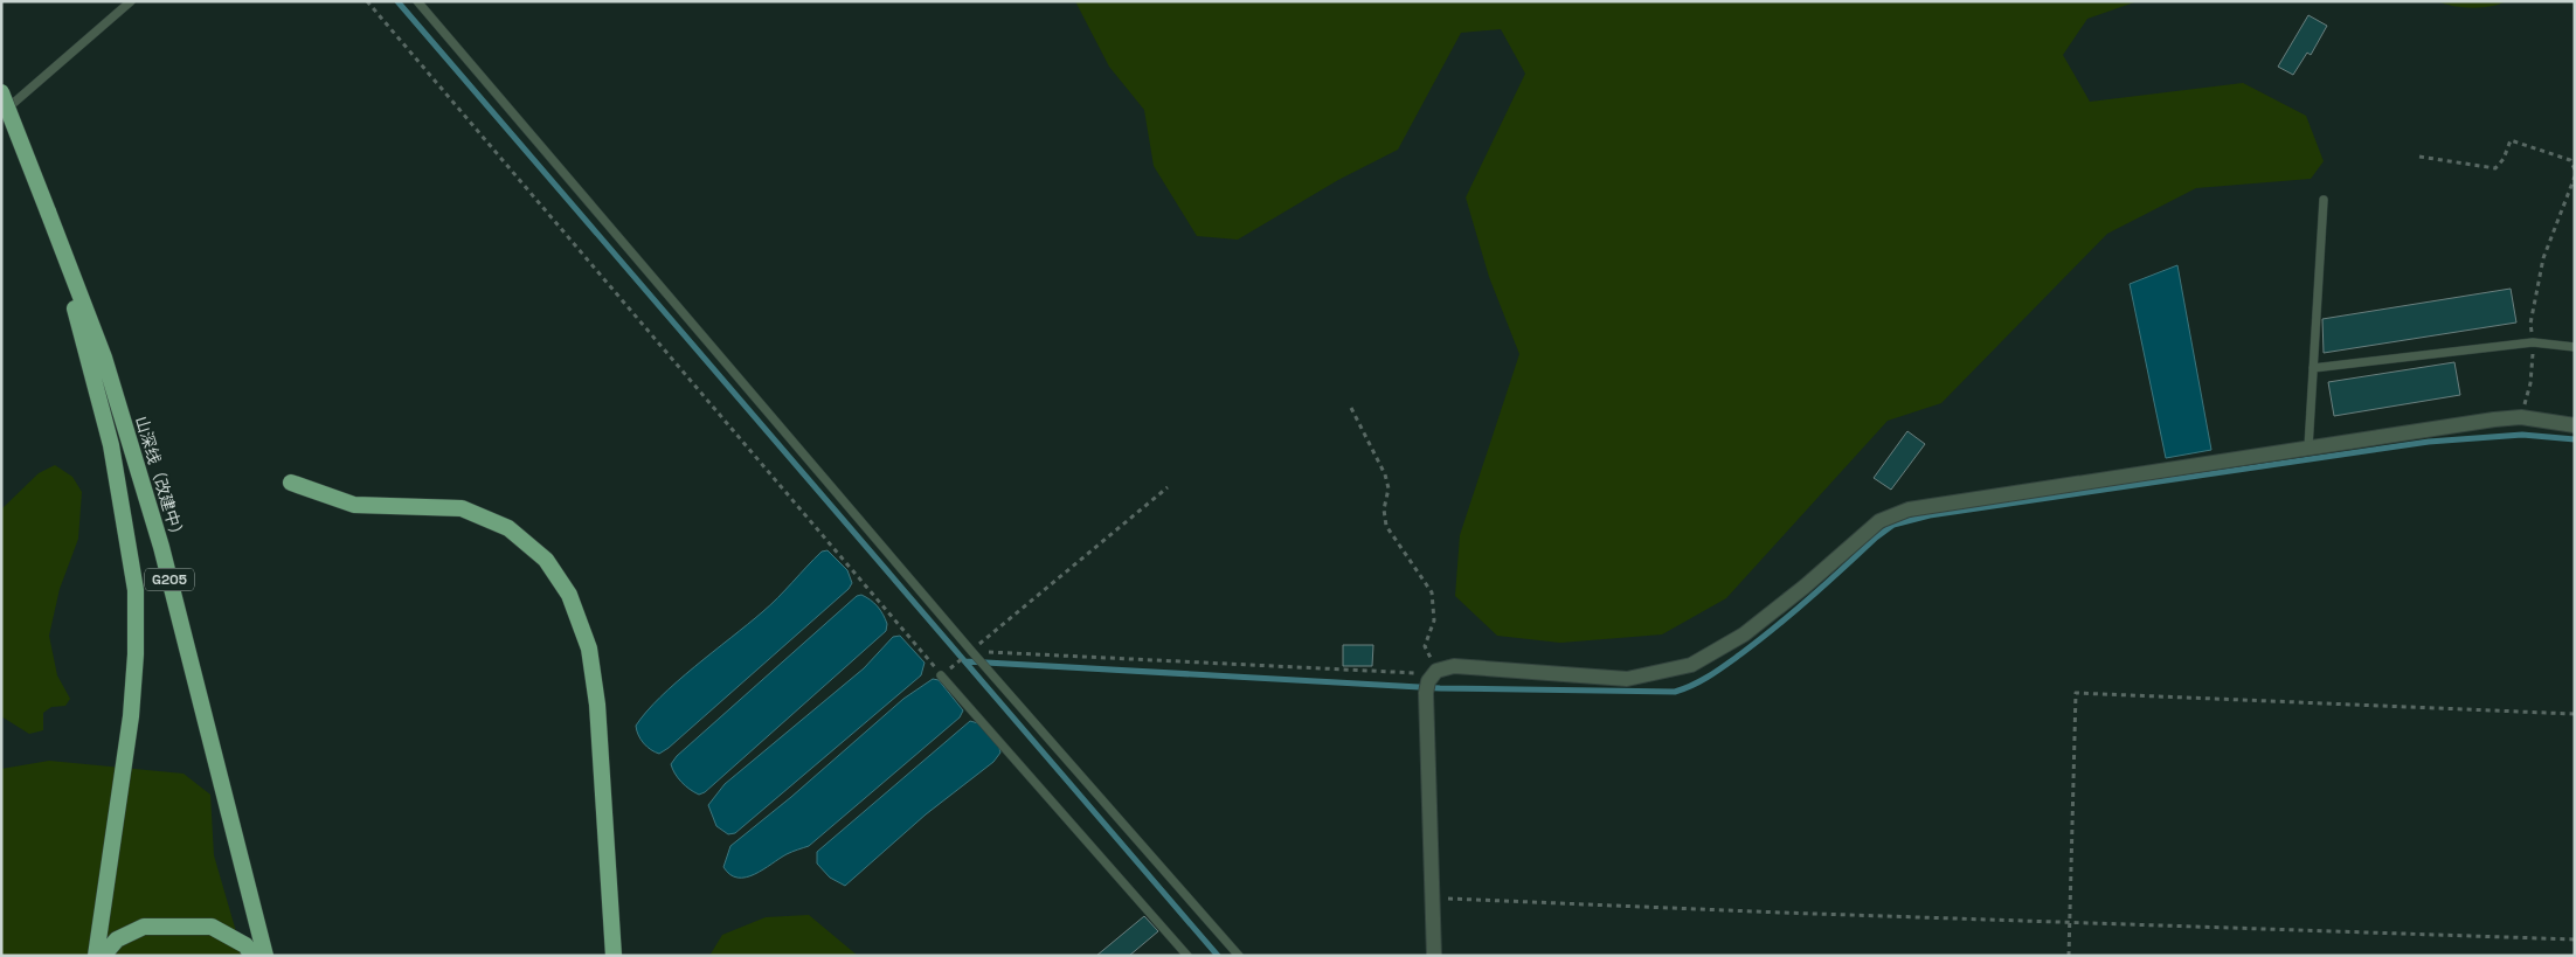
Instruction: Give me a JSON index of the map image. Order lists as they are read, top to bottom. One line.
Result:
{"streets":{"highway":["山深线（改建中）","G205"]}}
